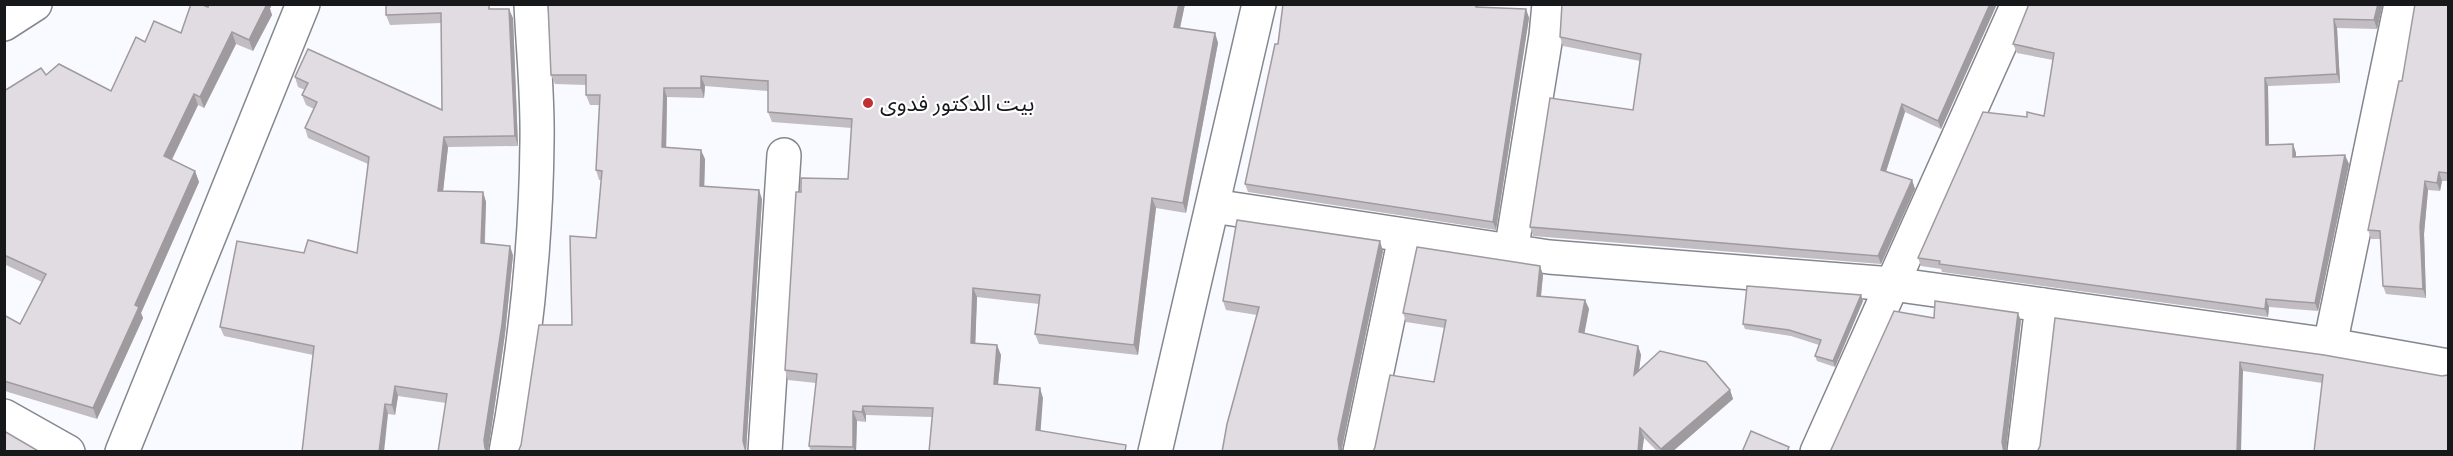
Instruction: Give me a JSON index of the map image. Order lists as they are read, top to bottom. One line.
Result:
{"places":["بيت الدكتور فدوى"]}
